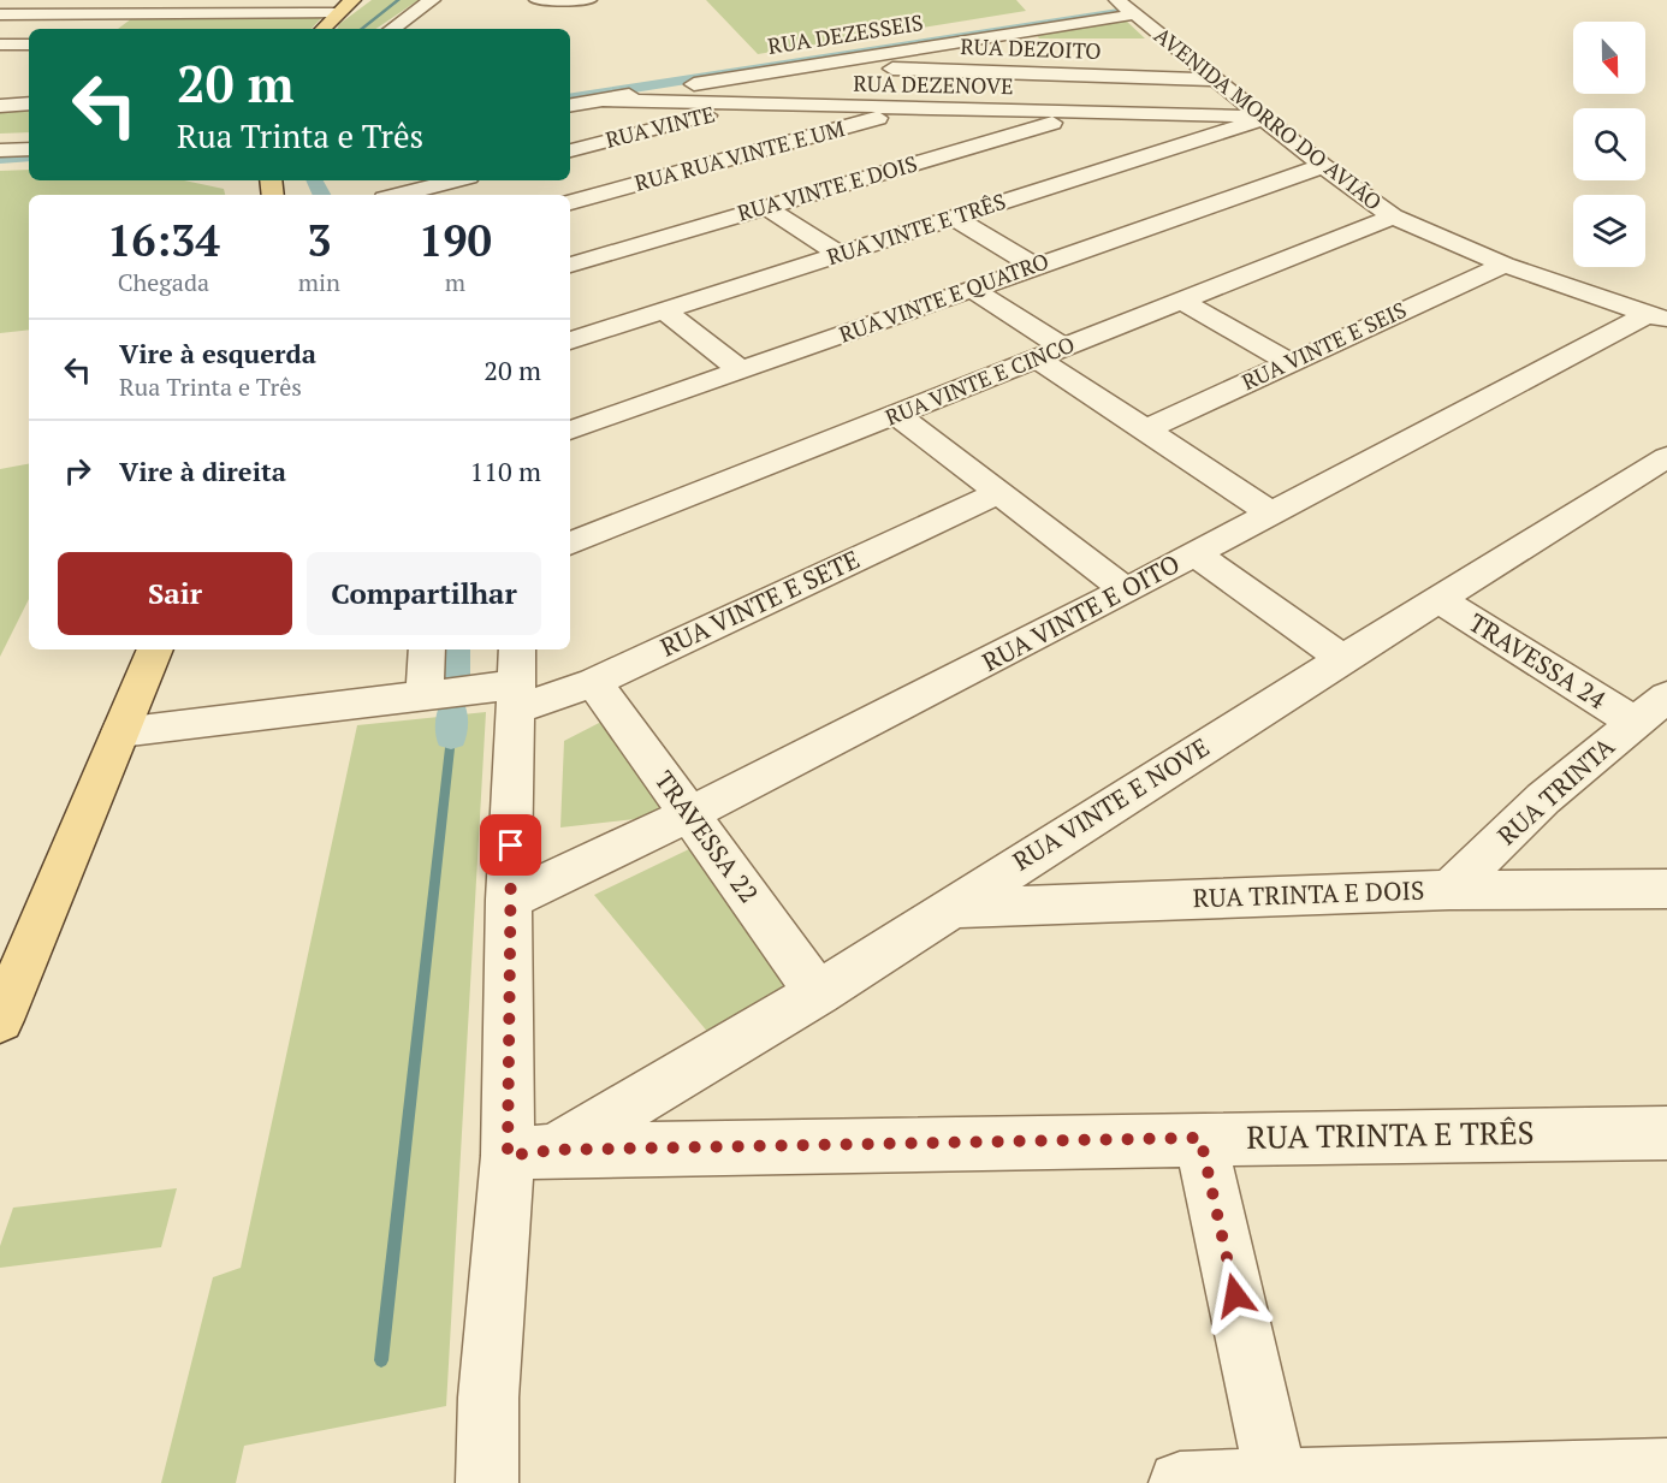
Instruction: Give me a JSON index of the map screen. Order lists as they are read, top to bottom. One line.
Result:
{"streets":{"street":["RUA DEZESSEIS","RUA DEZOITO","RUA DEZENOVE","AVENIDA MORRO DO AVIÃO","RUA VINTE","RUA RUA VINTE E UM","RUA VINTE E DOIS","RUA VINTE E TRÊS","RUA VINTE E QUATRO","RUA VINTE E SEIS","RUA VINTE E CINCO","RUA VINTE E SETE","RUA VINTE E OITO","TRAVESSA 24","RUA TRINTA","RUA VINTE E NOVE","TRAVESSA 22","RUA TRINTA E DOIS","RUA TRINTA E TRÊS"]},"crossings":[["RUA DEZESSEIS","RUA DEZOITO"],["RUA DEZESSEIS","RUA DEZENOVE"],["RUA DEZESSEIS","AVENIDA MORRO DO AVIÃO"],["RUA DEZOITO","AVENIDA MORRO DO AVIÃO"],["RUA DEZENOVE","AVENIDA MORRO DO AVIÃO"],["RUA DEZENOVE","RUA VINTE"],["RUA DEZENOVE","RUA RUA VINTE E UM"],["RUA DEZENOVE","RUA VINTE E DOIS"],["RUA DEZENOVE","RUA VINTE E TRÊS"],["AVENIDA MORRO DO AVIÃO","RUA VINTE E TRÊS"],["AVENIDA MORRO DO AVIÃO","RUA VINTE E QUATRO"],["AVENIDA MORRO DO AVIÃO","RUA VINTE E SEIS"],["AVENIDA MORRO DO AVIÃO","RUA VINTE E CINCO"],["AVENIDA MORRO DO AVIÃO","RUA VINTE E OITO"],["RUA VINTE E SETE","TRAVESSA 22"],["RUA VINTE E OITO","TRAVESSA 22"],["TRAVESSA 24","RUA TRINTA"],["TRAVESSA 24","RUA VINTE E NOVE"],["RUA TRINTA","RUA TRINTA E DOIS"],["RUA VINTE E NOVE","TRAVESSA 22"],["RUA VINTE E NOVE","RUA TRINTA E DOIS"],["RUA VINTE E NOVE","RUA TRINTA E TRÊS"]],"north":"bottom","page":{"turn":["20 m","Rua Trinta e Três"],"eta":["16:34","Chegada","3","min","190","m"],"list":[{"name":"Vire à esquerda","note":"Rua Trinta e Três","value":"20 m"},{"name":"Vire à direita","value":"110 m"}],"buttons":["Sair","Compartilhar"]}}
